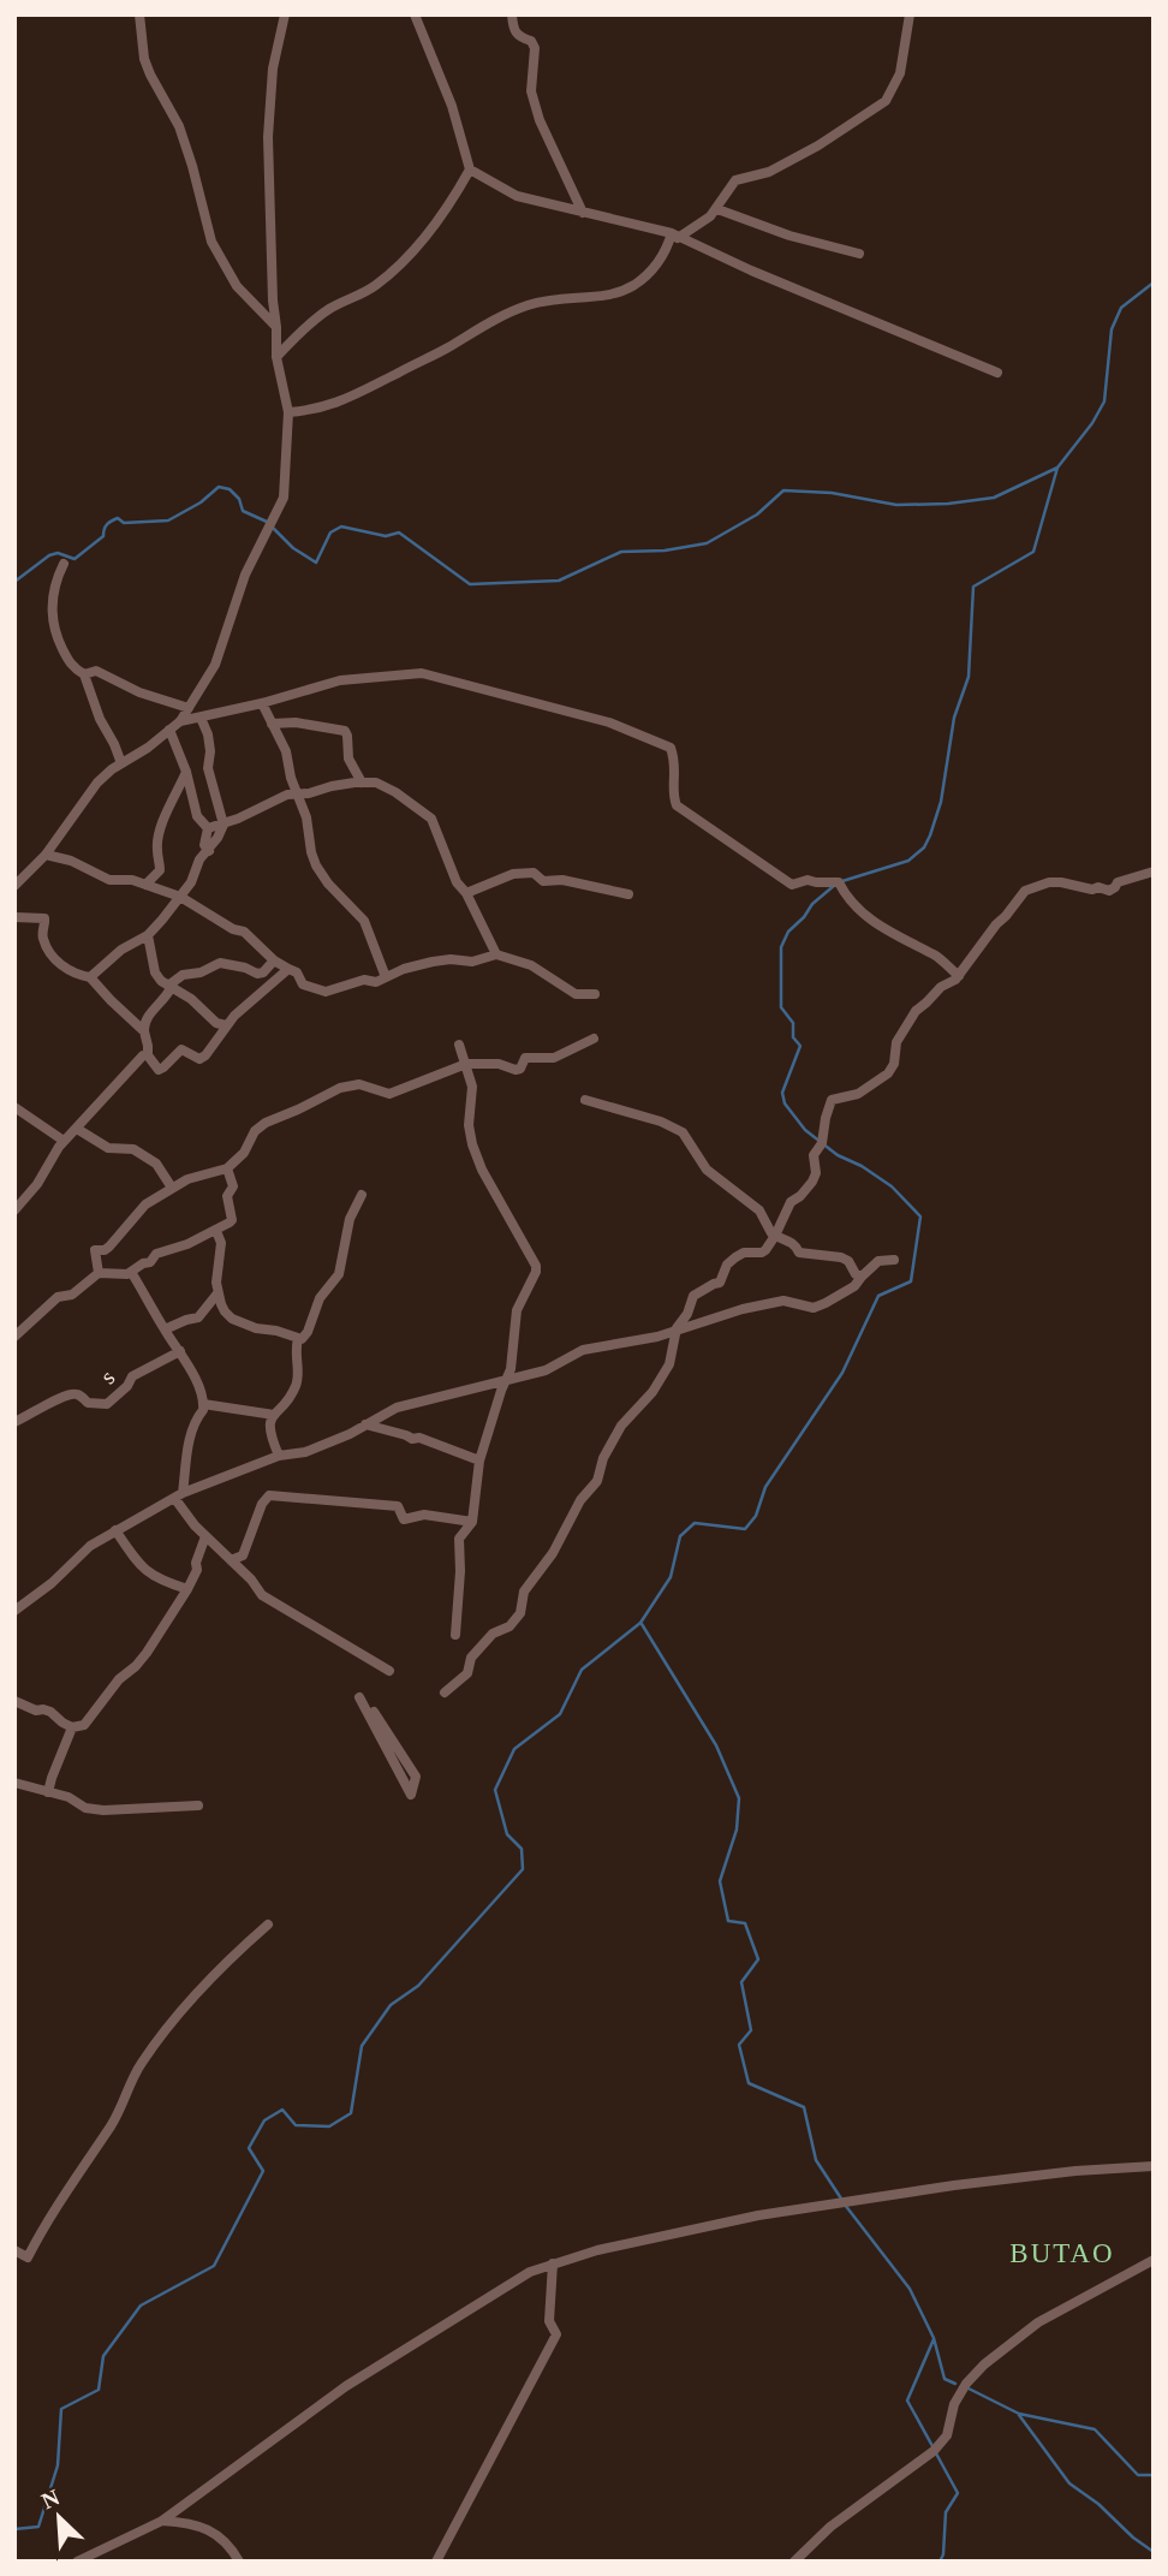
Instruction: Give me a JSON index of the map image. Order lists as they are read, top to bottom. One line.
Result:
{"streets":{"street":["s"]},"districts":["BUTAO"],"north":"top left"}
